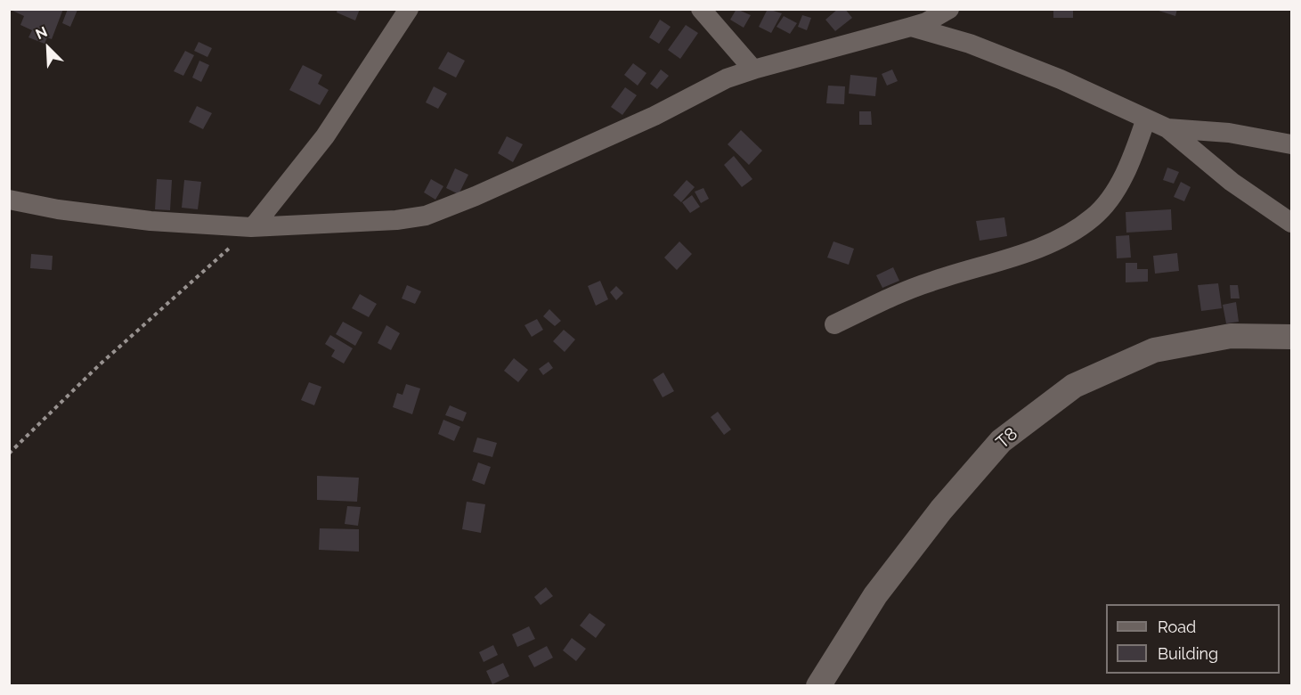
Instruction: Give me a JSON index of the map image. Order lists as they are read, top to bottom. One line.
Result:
{"streets":{"street":["T8"]},"legend":["Road","Building"],"north":"top left"}
